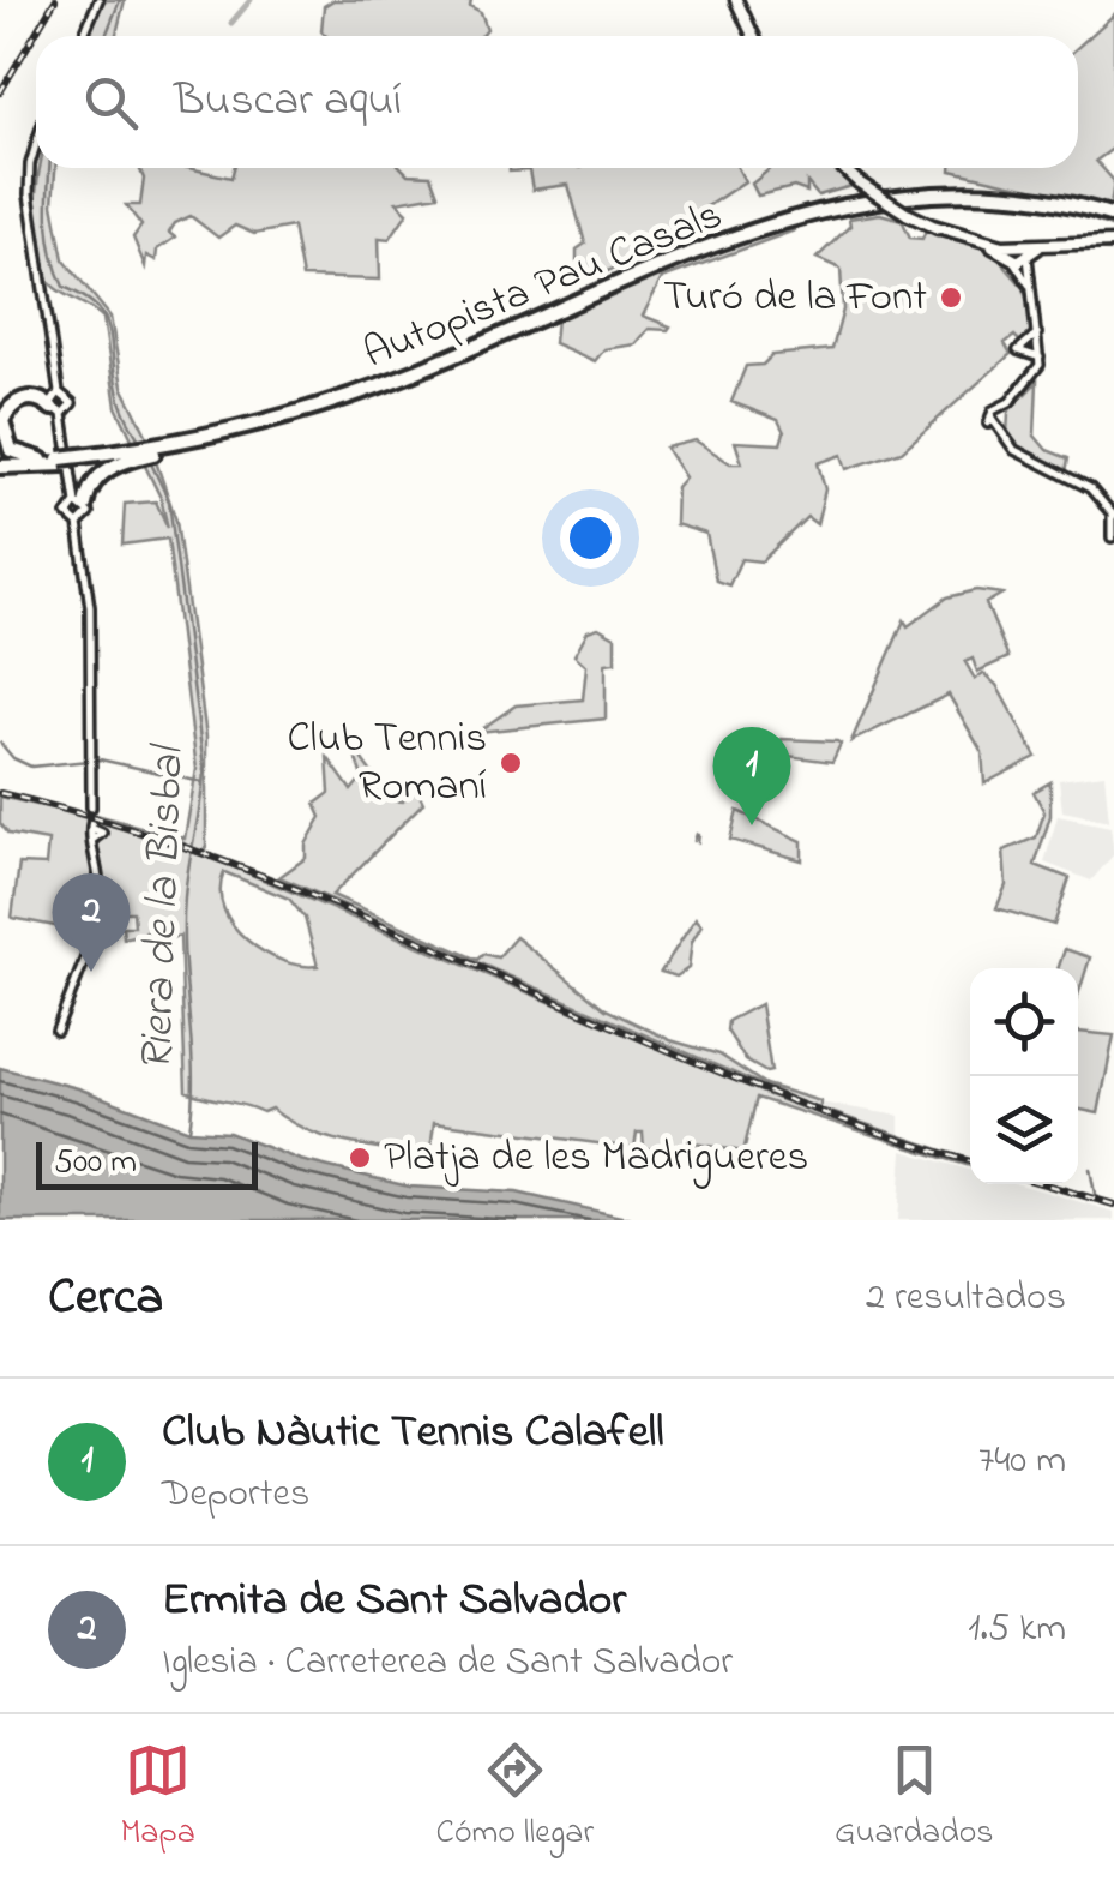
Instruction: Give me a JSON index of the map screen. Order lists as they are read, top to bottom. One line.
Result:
{"streets":{"highway":["Autopista Pau Casals"]},"water":["Riera de la Bisbal"],"places":["Turó de la Font","Club Tennis Romaní","Platja de les Madrigueres"],"scale_bar":"500 m","page":{"search":"Buscar aquí","pins":["1","2"],"scale":"500 m","heading":["Cerca","2 resultados"],"list":[{"mark":"1","name":"Club Nàutic Tennis Calafell","note":"Deportes","value":"740 m"},{"mark":"2","name":"Ermita de Sant Salvador","note":"Iglesia · Carreterea de Sant Salvador","value":"1.5 km"}],"nav":["Mapa","Cómo llegar","Guardados"]}}
